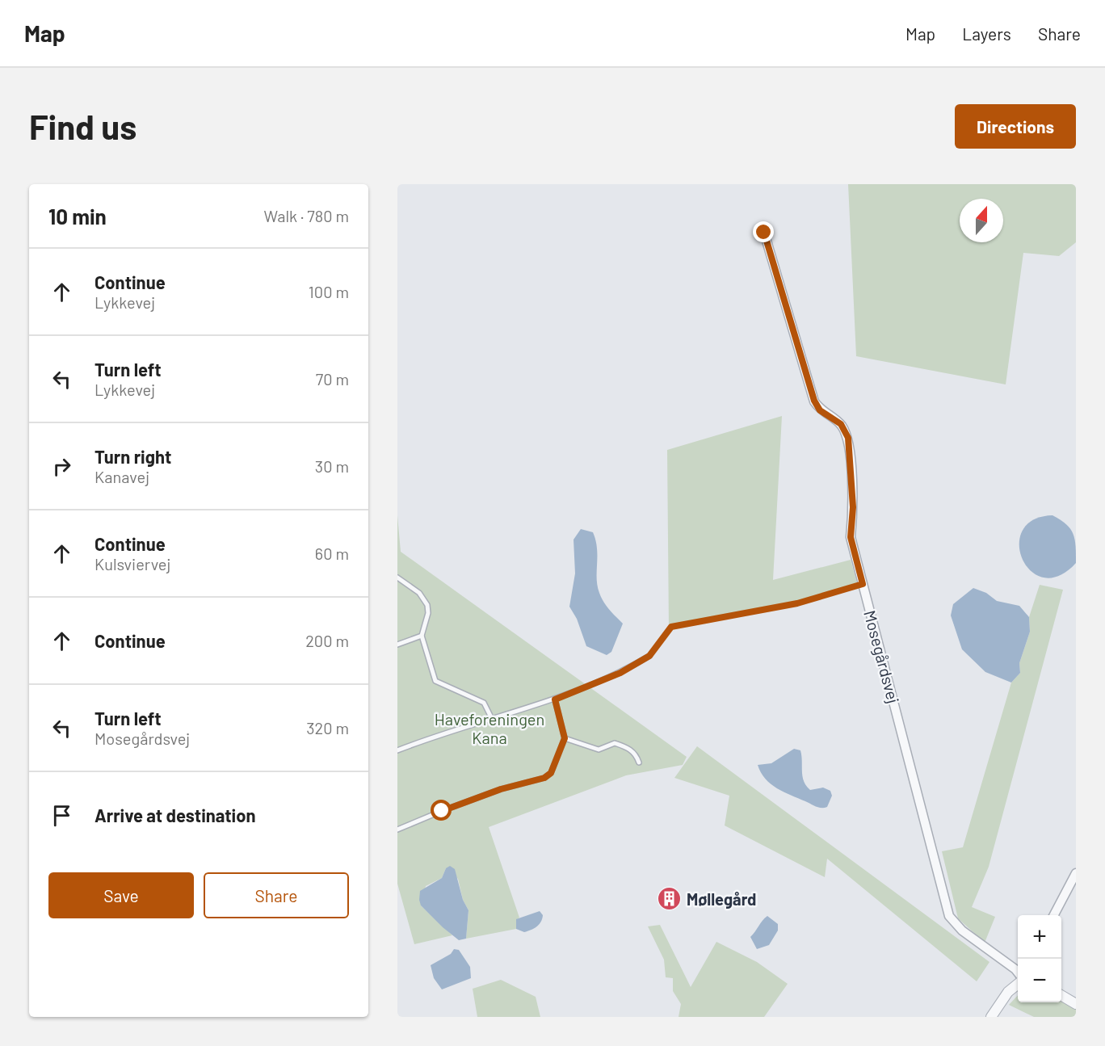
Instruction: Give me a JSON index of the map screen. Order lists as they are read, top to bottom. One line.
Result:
{"streets":{"street":["Mosegårdsvej"]},"parks":["Haveforeningen Kana"],"places":{"building":["Møllegård"]},"north":"top","page":{"header":"Map","nav":["Map","Layers","Share"],"buttons":["Directions",["Save","Share"]],"title":"Find us","heading":["10 min","Walk · 780 m"],"list":[["Continue","Lykkevej","100 m"],["Turn left","Lykkevej","70 m"],["Turn right","Kanavej","30 m"],["Continue","Kulsviervej","60 m"],["Continue","200 m"],["Turn left","Mosegårdsvej","320 m"],"Arrive at destination"],"map_buttons":["+","−"]}}
